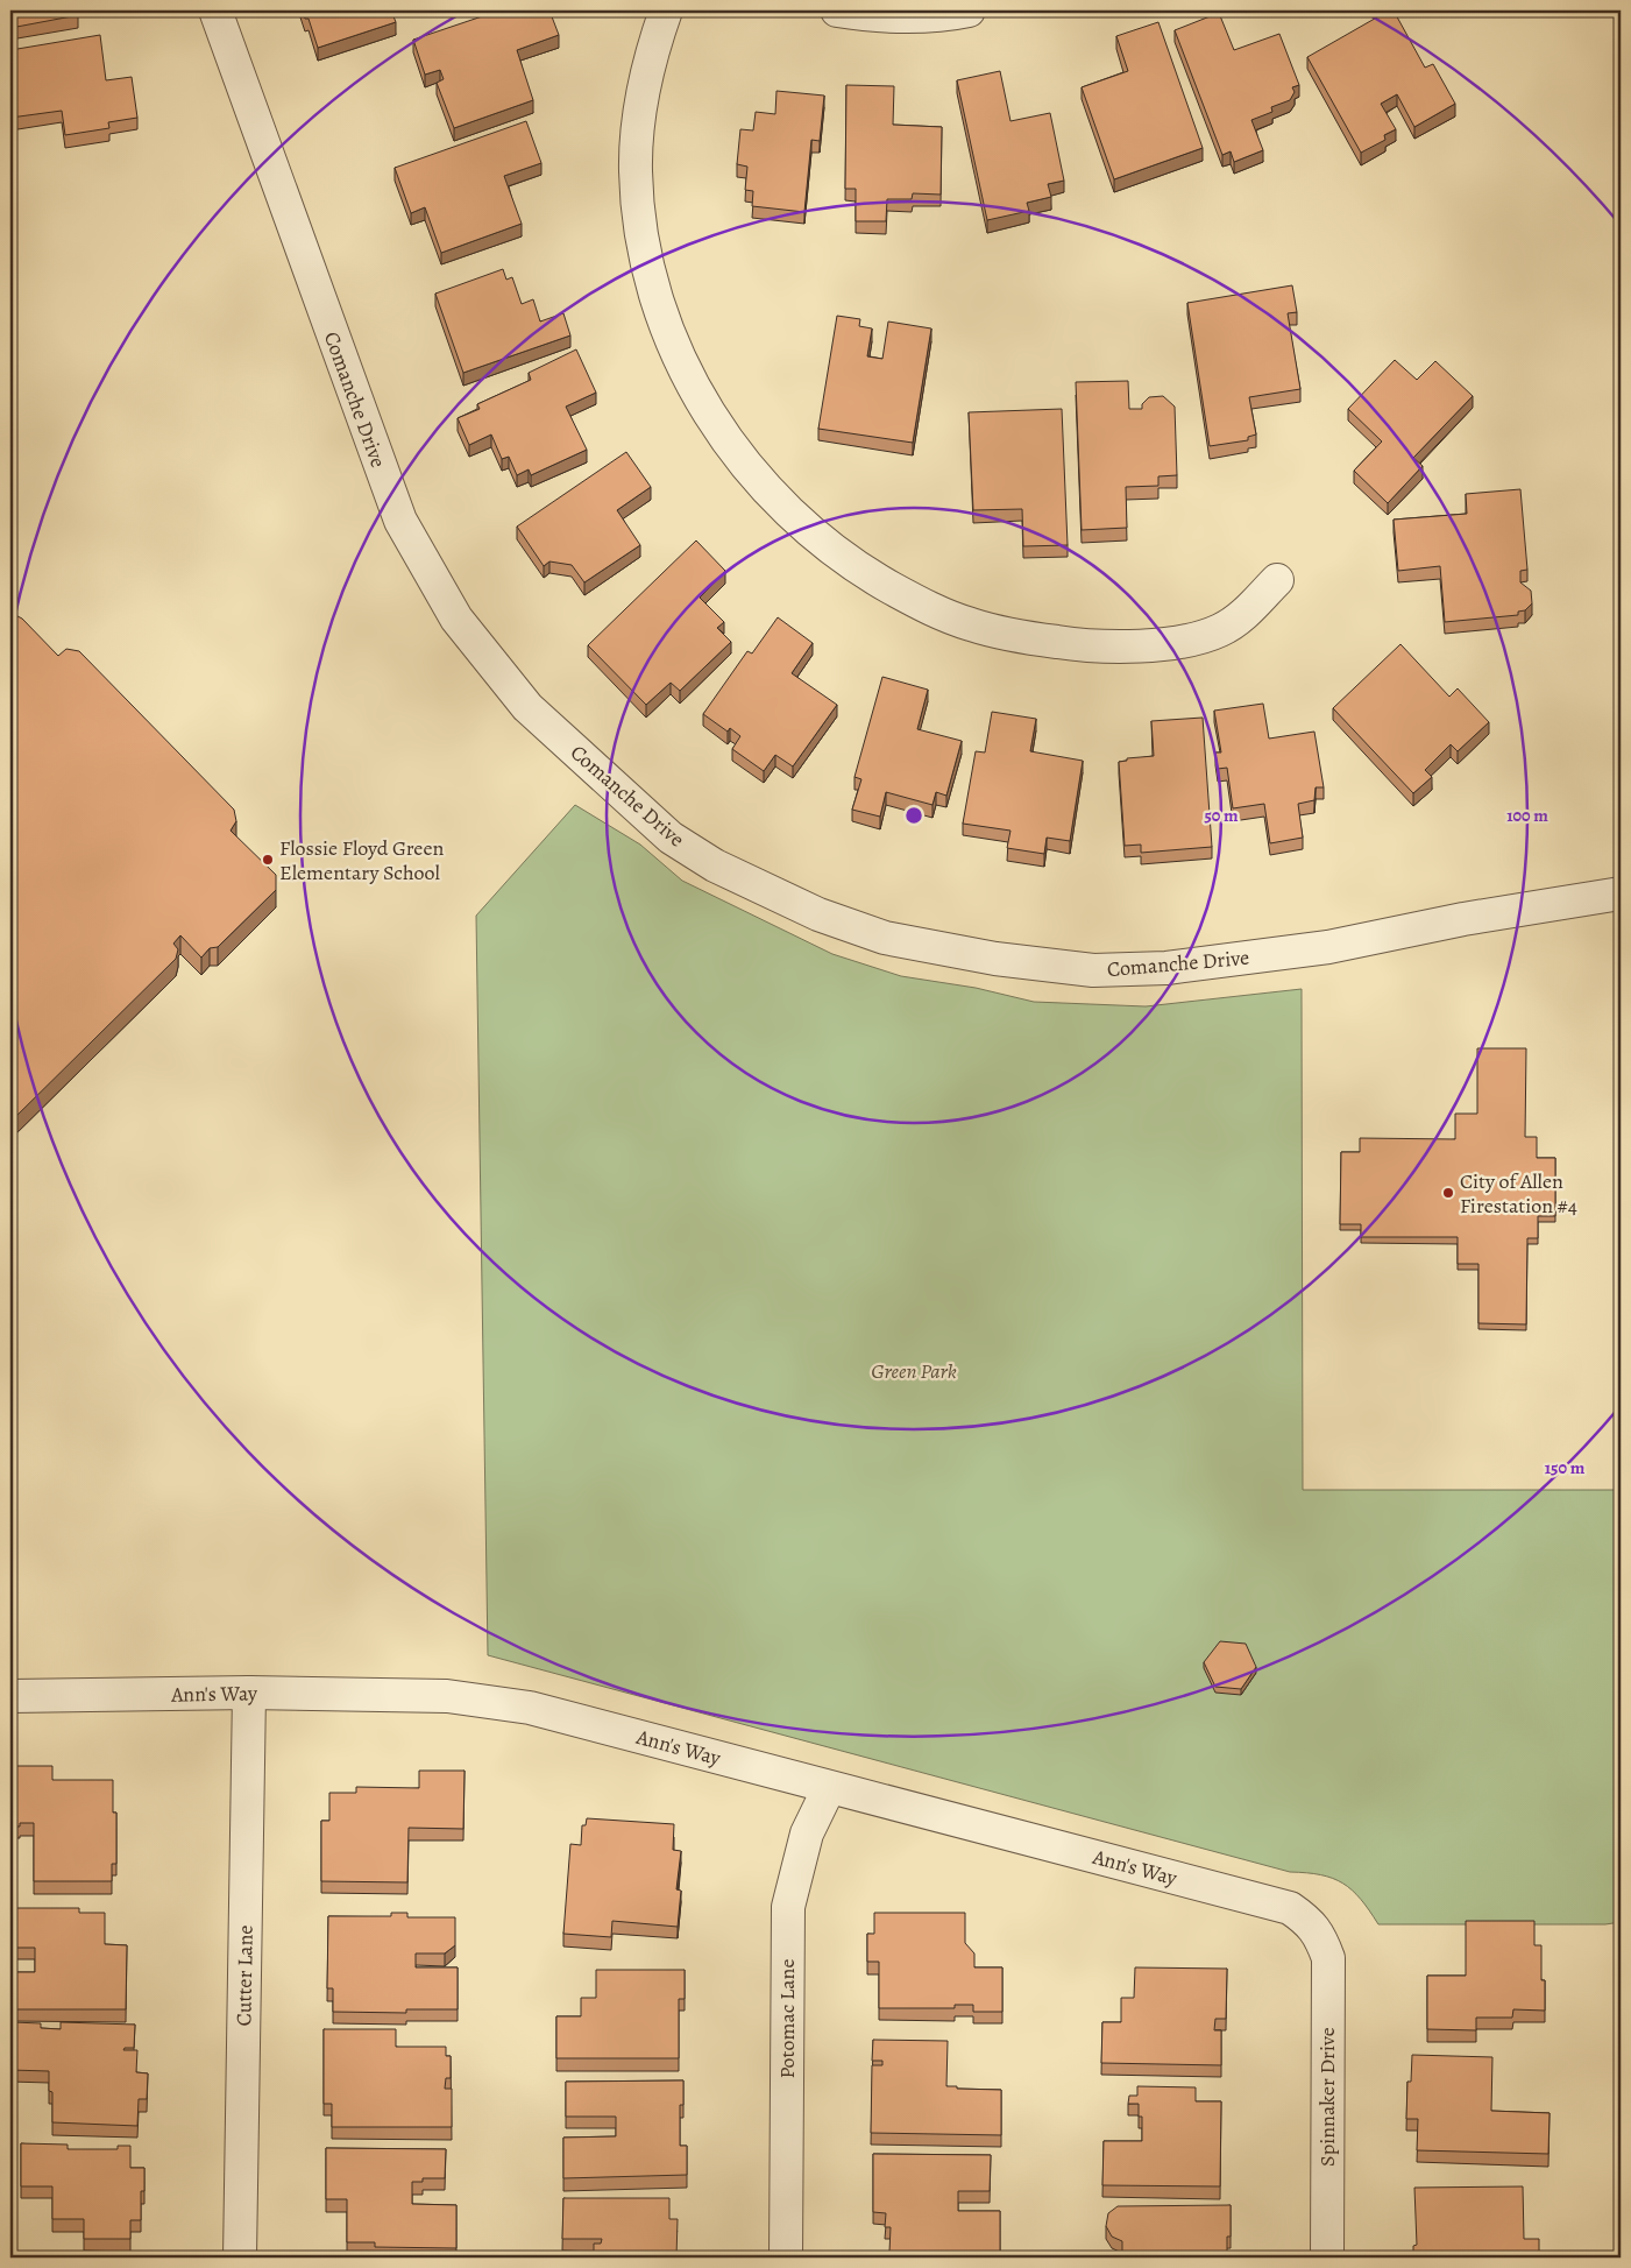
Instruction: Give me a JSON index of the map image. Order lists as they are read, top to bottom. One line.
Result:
{"streets":{"street":["Comanche Drive","Ann's Way","Cutter Lane","Potomac Lane","Spinnaker Drive"]},"crossings":[["Ann's Way","Cutter Lane"],["Ann's Way","Potomac Lane"],["Ann's Way","Spinnaker Drive"]],"parks":["Green Park"],"places":["Flossie Floyd Green Elementary School","City of Allen Firestation #4"],"rings":["50 m","100 m","150 m"]}
